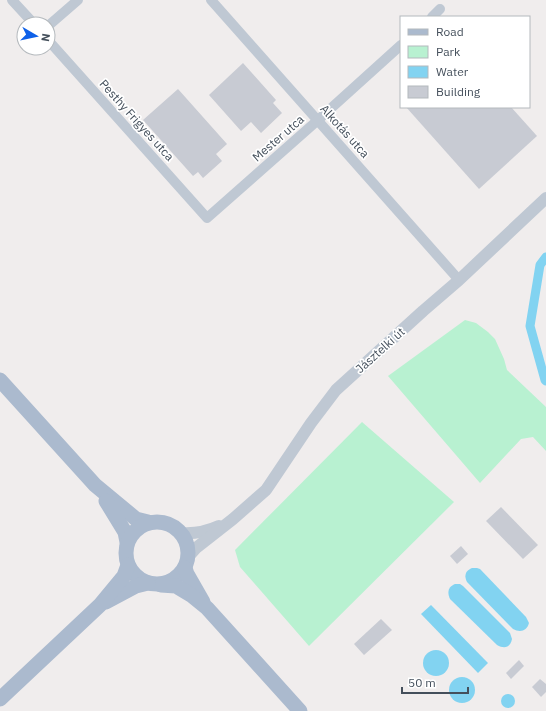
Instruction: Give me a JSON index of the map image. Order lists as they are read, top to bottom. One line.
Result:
{"streets":{"street":["Pesthy Frigyes utca","Alkotás utca","Mester utca","Jásztelki út"]},"crossings":[["Pesthy Frigyes utca","Mester utca"],["Alkotás utca","Mester utca"],["Alkotás utca","Jásztelki út"]],"legend":["Road","Park","Water","Building"],"scale_bar":"50 m","north":"right"}
